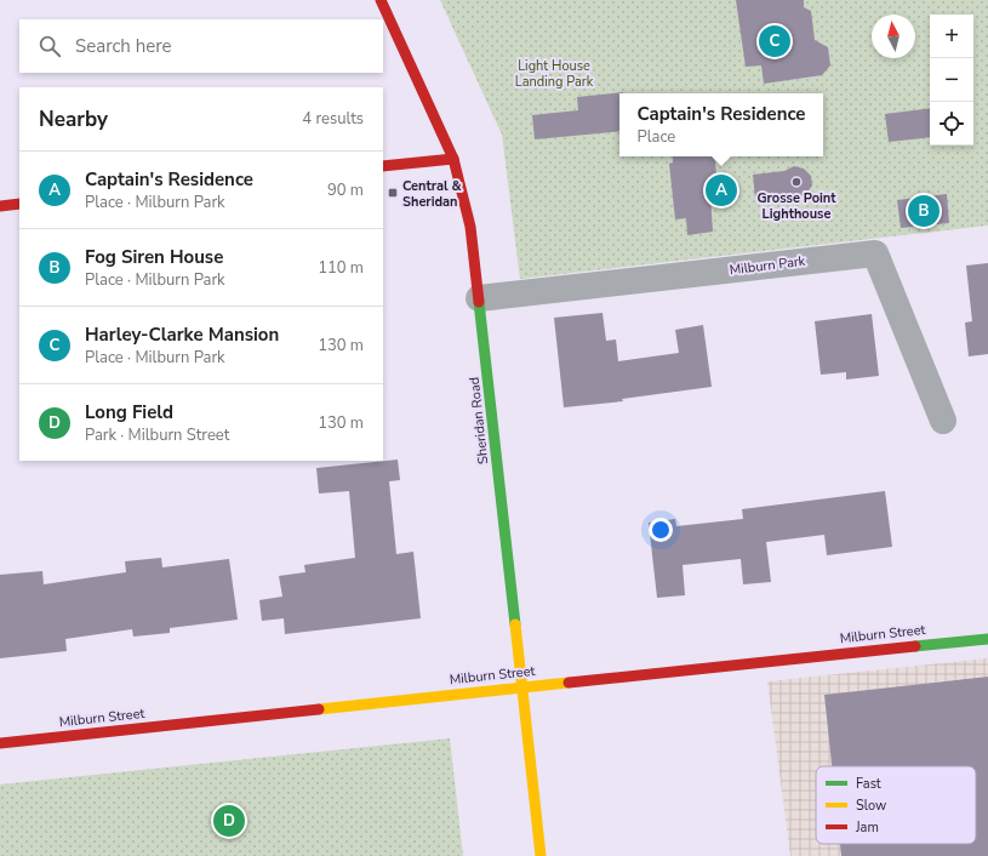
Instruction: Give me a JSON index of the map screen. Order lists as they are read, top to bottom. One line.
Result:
{"streets":{"street":["Milburn Park","Sheridan Road","Milburn Street"]},"crossings":[["Milburn Park","Sheridan Road"],["Sheridan Road","Milburn Street"]],"parks":["Light House Landing Park"],"places":{"other":["Grosse Point Lighthouse"],"transit":["Central & Sheridan"]},"legend":["Fast","Slow","Jam"],"north":"top","page":{"map_buttons":["+","−"],"search":"Search here","pins":["C","A","B","D"],"heading":["Nearby","4 results"],"popup":["Captain's Residence","Place"],"list":[{"mark":"A","name":"Captain's Residence","note":"Place · Milburn Park","value":"90 m"},{"mark":"B","name":"Fog Siren House","note":"Place · Milburn Park","value":"110 m"},{"mark":"C","name":"Harley-Clarke Mansion","note":"Place · Milburn Park","value":"130 m"},{"mark":"D","name":"Long Field","note":"Park · Milburn Street","value":"130 m"}]}}
